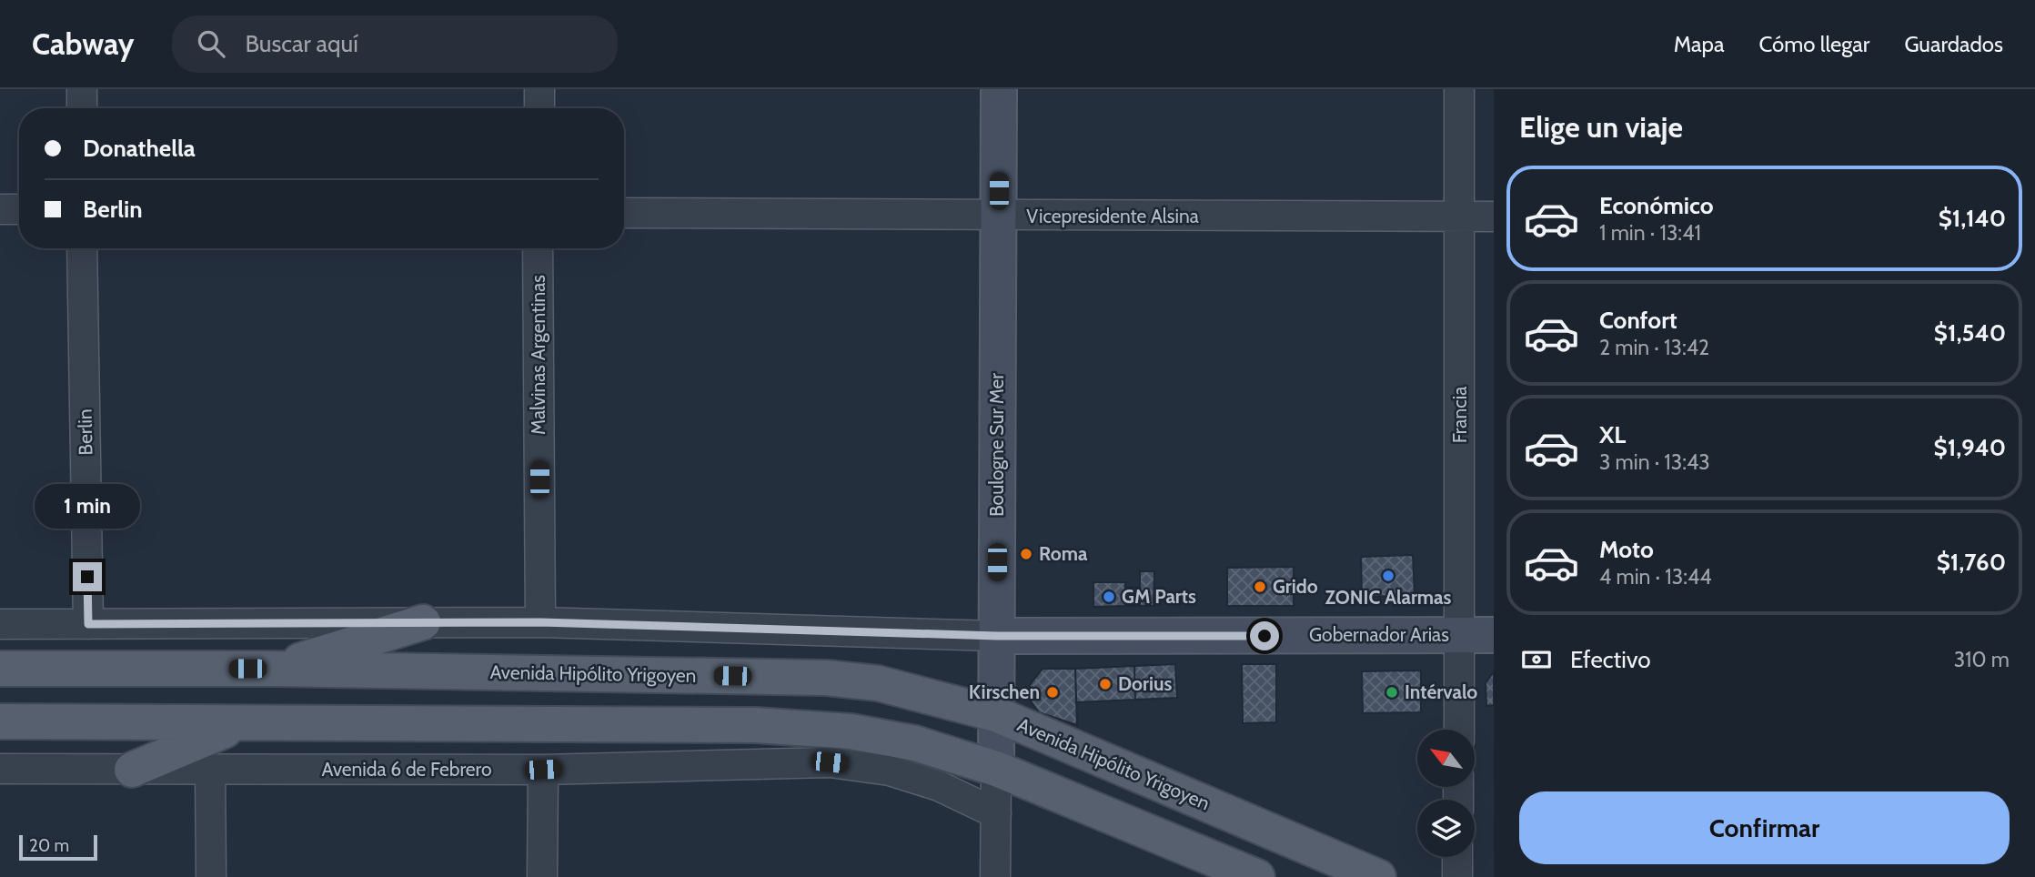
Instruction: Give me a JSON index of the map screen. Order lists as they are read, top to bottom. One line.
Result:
{"streets":{"main road":["Avenida Hipólito Yrigoyen"],"street":["Vicepresidente Alsina","Malvinas Argentinas","Francia","Berlin","Boulogne Sur Mer","Gobernador Arias","Avenida 6 de Febrero"]},"crossings":[["Vicepresidente Alsina","Francia"],["Vicepresidente Alsina","Boulogne Sur Mer"],["Francia","Gobernador Arias"],["Boulogne Sur Mer","Gobernador Arias"],["Boulogne Sur Mer","Avenida Hipólito Yrigoyen"],["Boulogne Sur Mer","Avenida 6 de Febrero"]],"places":["Roma","ZONIC Alarmas","Grido","GM Parts","Dorius","Kirschen","Intérvalo"],"scale_bar":"20 m","north":"top left","page":{"header":"Cabway","search":"Buscar aquí","nav":["Mapa","Cómo llegar","Guardados"],"heading":"Elige un viaje","banner":["Donathella","Berlin"],"list":[{"name":"Económico","note":"1 min · 13:41","value":"$1,140"},{"name":"Confort","note":"2 min · 13:42","value":"$1,540"},{"name":"XL","note":"3 min · 13:43","value":"$1,940"},{"name":"Moto","note":"4 min · 13:44","value":"$1,760"}],"bubble":"1 min","pay":["Efectivo","310 m"],"buttons":"Confirmar","scale":"20 m"}}
